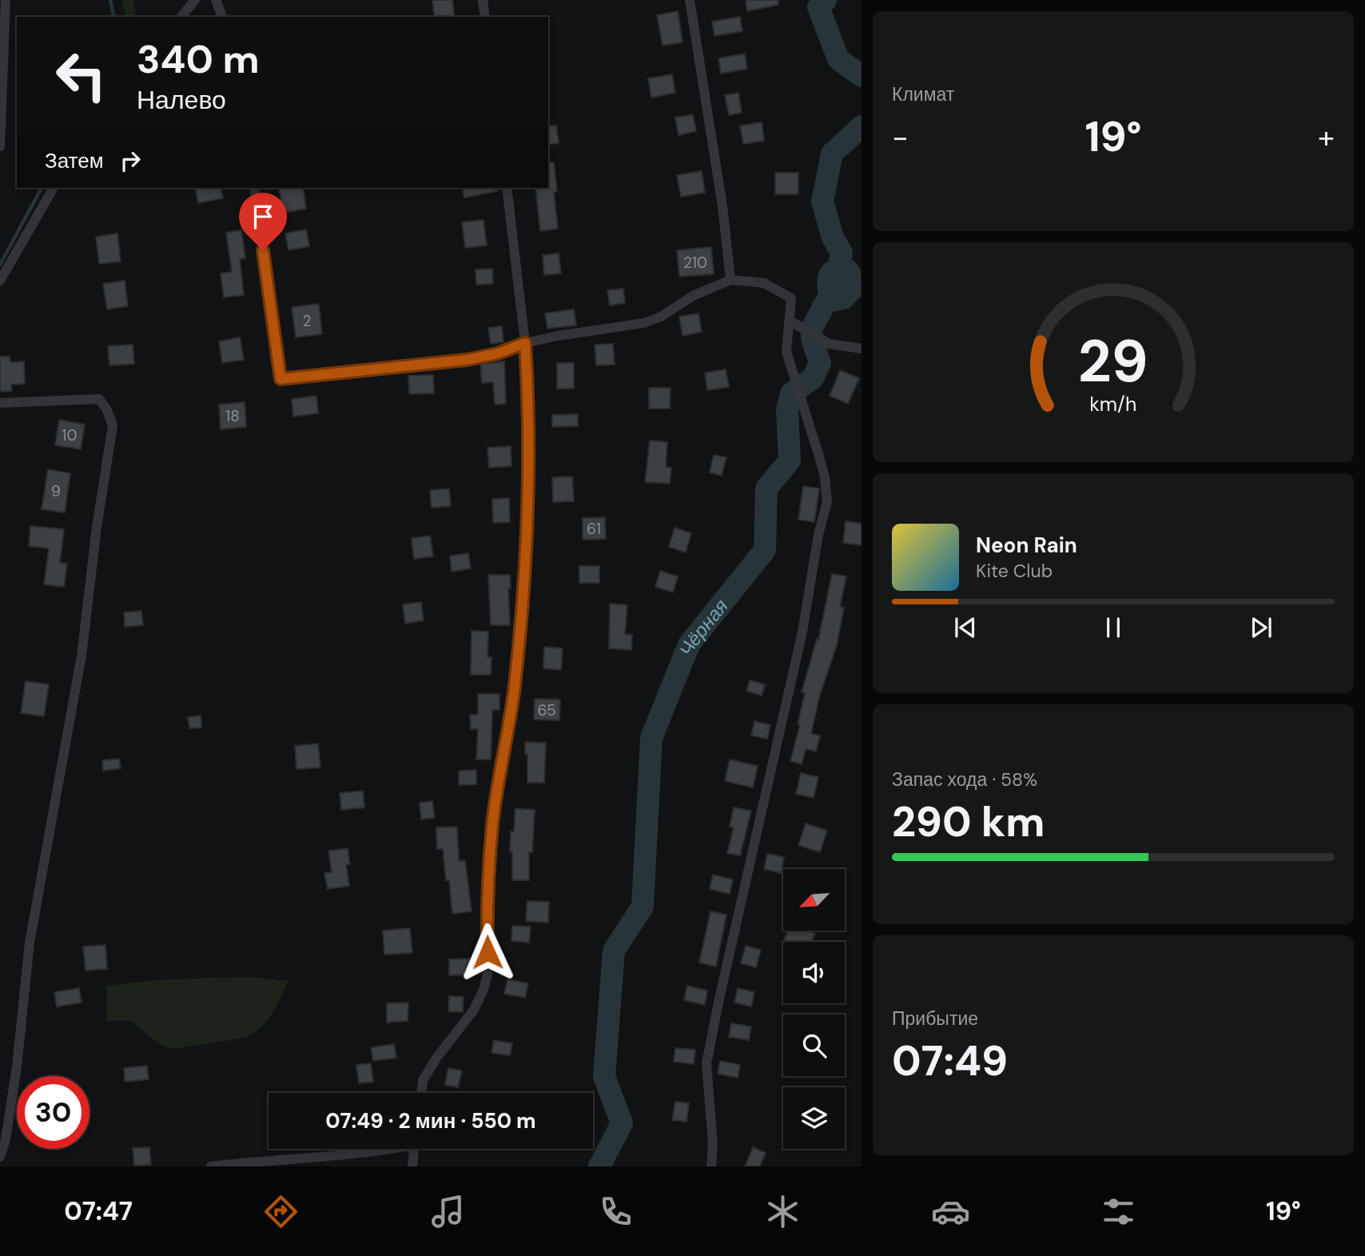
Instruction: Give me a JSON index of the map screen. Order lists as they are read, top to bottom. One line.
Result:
{"water":["Чёрная"],"house_numbers":["210","2","18","10","9","61","65"],"north":"bottom left","page":{"tile":["Климат",["Запас хода · 58%","290 km"],["Прибытие","07:49"]],"turn":["340 m","Налево"],"heat":["−","19°","+"],"then":"Затем","song":["Neon Rain","Kite Club"],"limit":"30","trip":"07:49 · 2 мин · 550 m","tabs":["07:47","19°"],"gauge":["29","km/h"]}}
